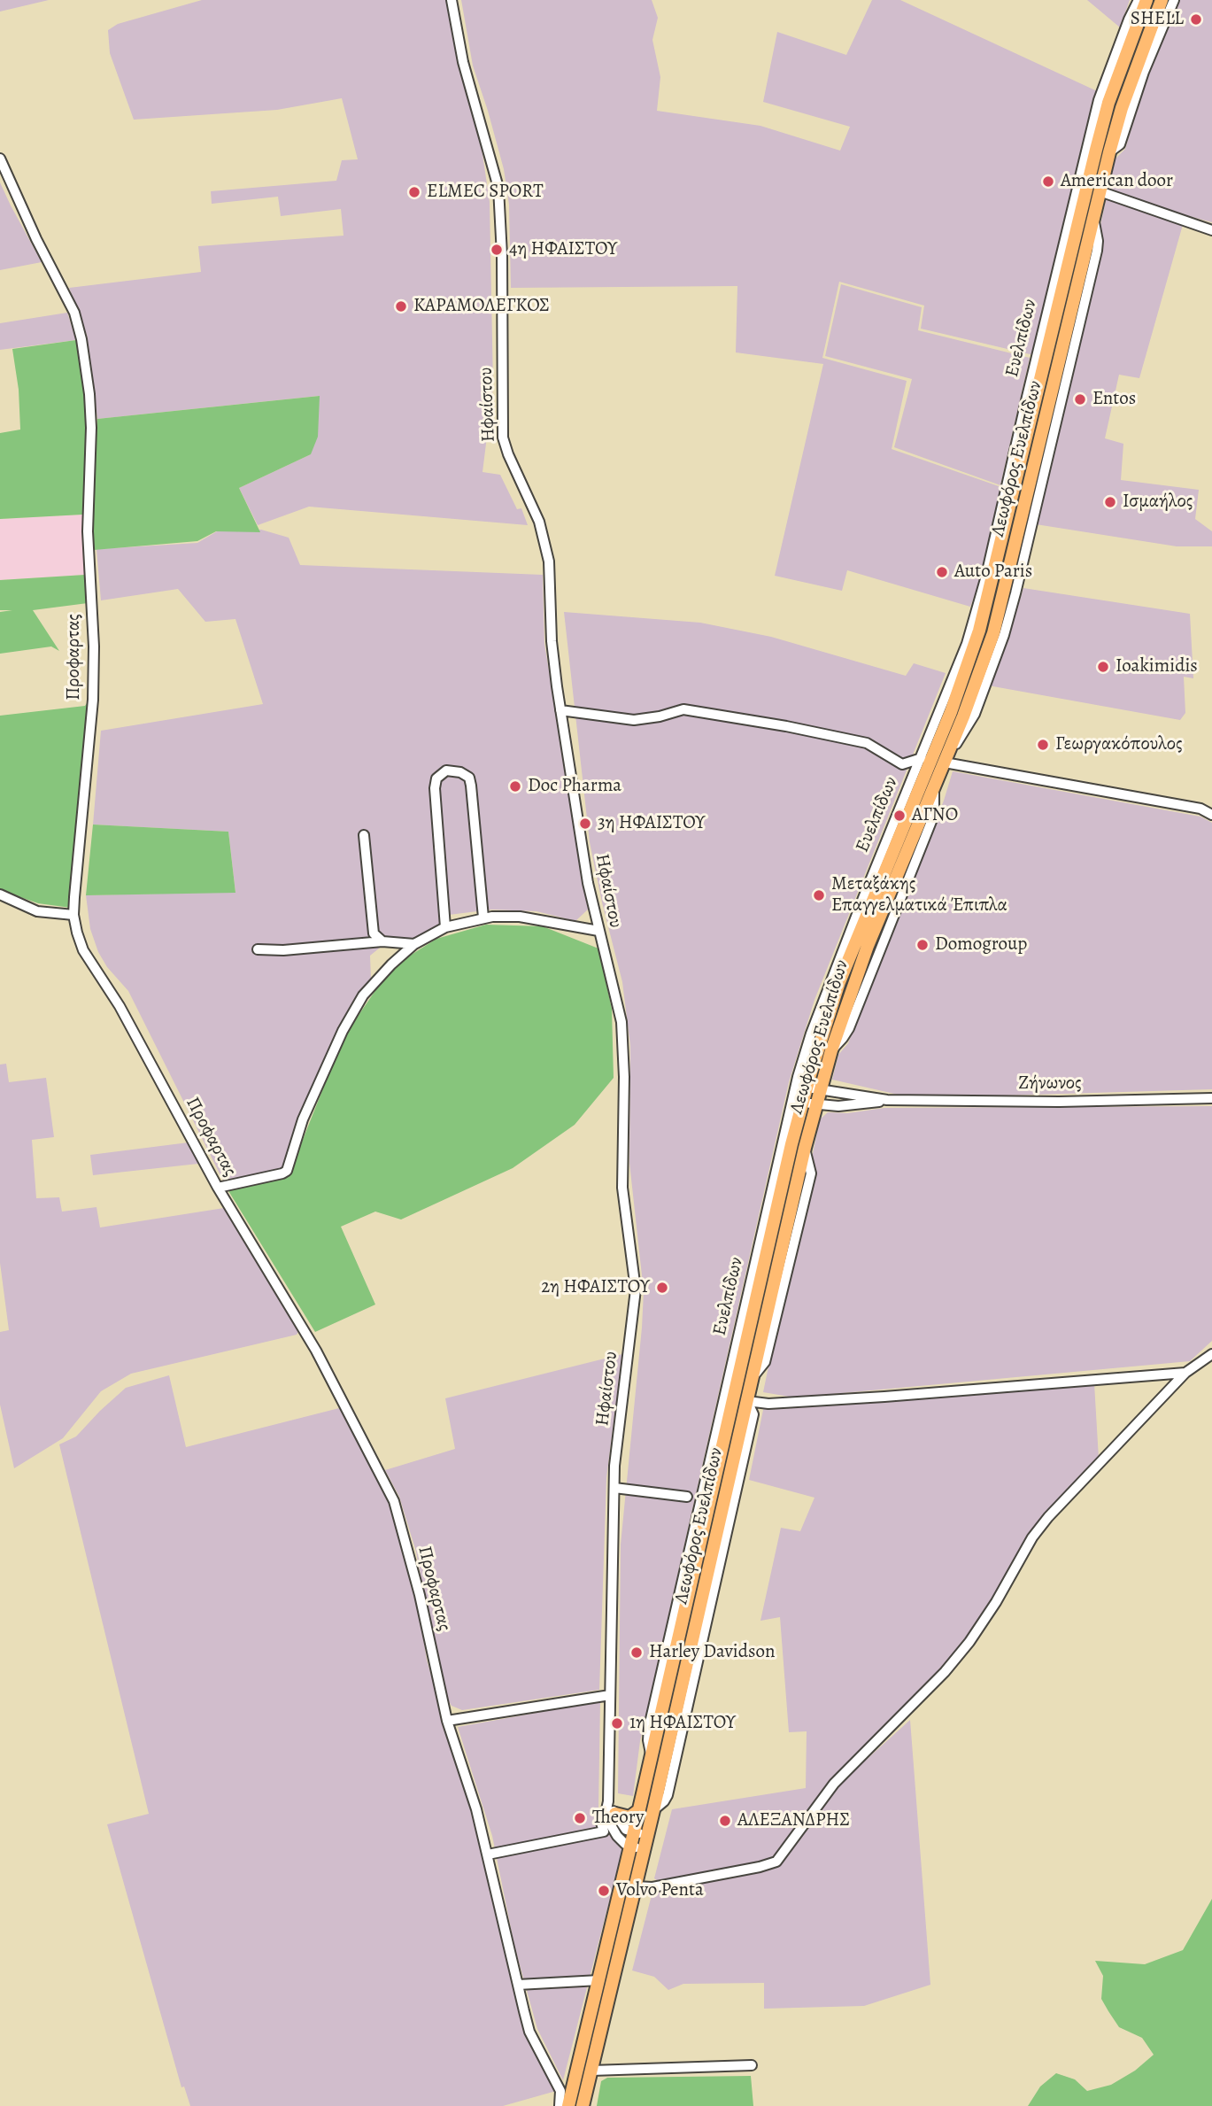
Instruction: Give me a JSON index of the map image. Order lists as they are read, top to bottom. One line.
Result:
{"streets":{"main road":["Λεωφόρος Ευελπίδων"],"street":["Ευελπίδων","Ηφαίστου","Προφαρτας","Ζήνωνος"]},"crossings":[["Ευελπίδων","Λεωφόρος Ευελπίδων"],["Ηφαίστου","Λεωφόρος Ευελπίδων"]],"places":["SHELL","American door","ELMEC SPORT","4η ΗΦΑΙΣΤΟΥ","ΚΑΡΑΜΟΛΕΓΚΟΣ","Entos","Ισμαήλος","Auto Paris","Ioakimidis","Γεωργακόπουλος","Doc Pharma","ΑΓΝΟ","3η ΗΦΑΙΣΤΟΥ","Μεταξάκης Επαγγελματικά Έπιπλα","Domogroup","2η ΗΦΑΙΣΤΟΥ","Harley Davidson","1η ΗΦΑΙΣΤΟΥ","Theory","ΑΛΕΞΑΝΔΡΗΣ","Volvo Penta"]}
